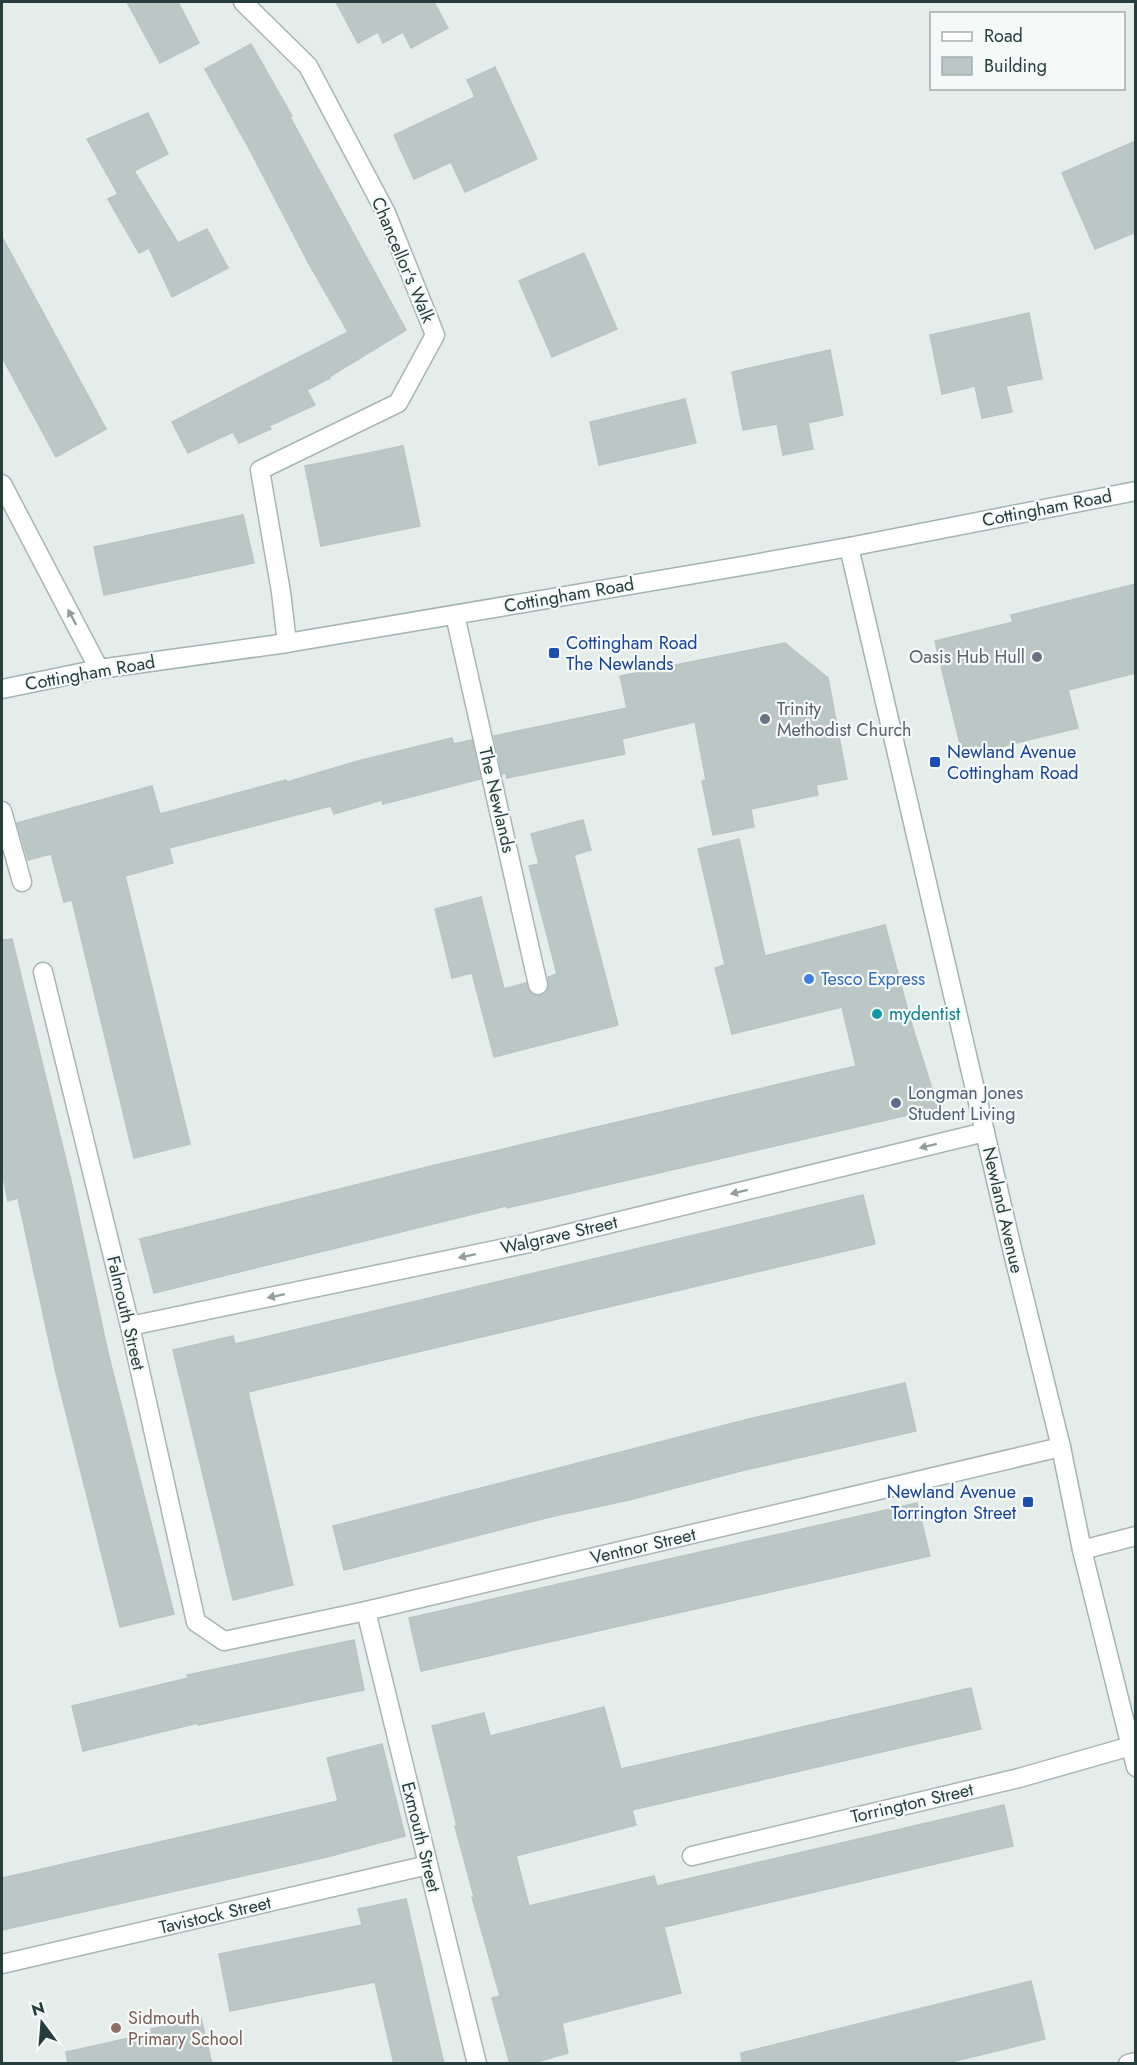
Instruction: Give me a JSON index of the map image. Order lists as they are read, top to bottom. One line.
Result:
{"streets":{"street":["Chancellor's Walk","Cottingham Road","The Newlands","Newland Avenue","Walgrave Street","Falmouth Street","Ventnor Street","Torrington Street","Exmouth Street","Tavistock Street"]},"crossings":[["Chancellor's Walk","Cottingham Road"],["Cottingham Road","The Newlands"],["Cottingham Road","Newland Avenue"],["Newland Avenue","Walgrave Street"],["Newland Avenue","Ventnor Street"],["Newland Avenue","Torrington Street"],["Walgrave Street","Falmouth Street"],["Falmouth Street","Ventnor Street"],["Ventnor Street","Exmouth Street"],["Exmouth Street","Tavistock Street"]],"one_way":["Walgrave Street"],"places":{"transit":["Cottingham Road The Newlands","Newland Avenue Cottingham Road","Newland Avenue Torrington Street"],"other":["Oasis Hub Hull","Trinity Methodist Church","Tesco Express","mydentist","Longman Jones Student Living","Sidmouth Primary School"]},"legend":["Road","Building"],"north":"top"}
